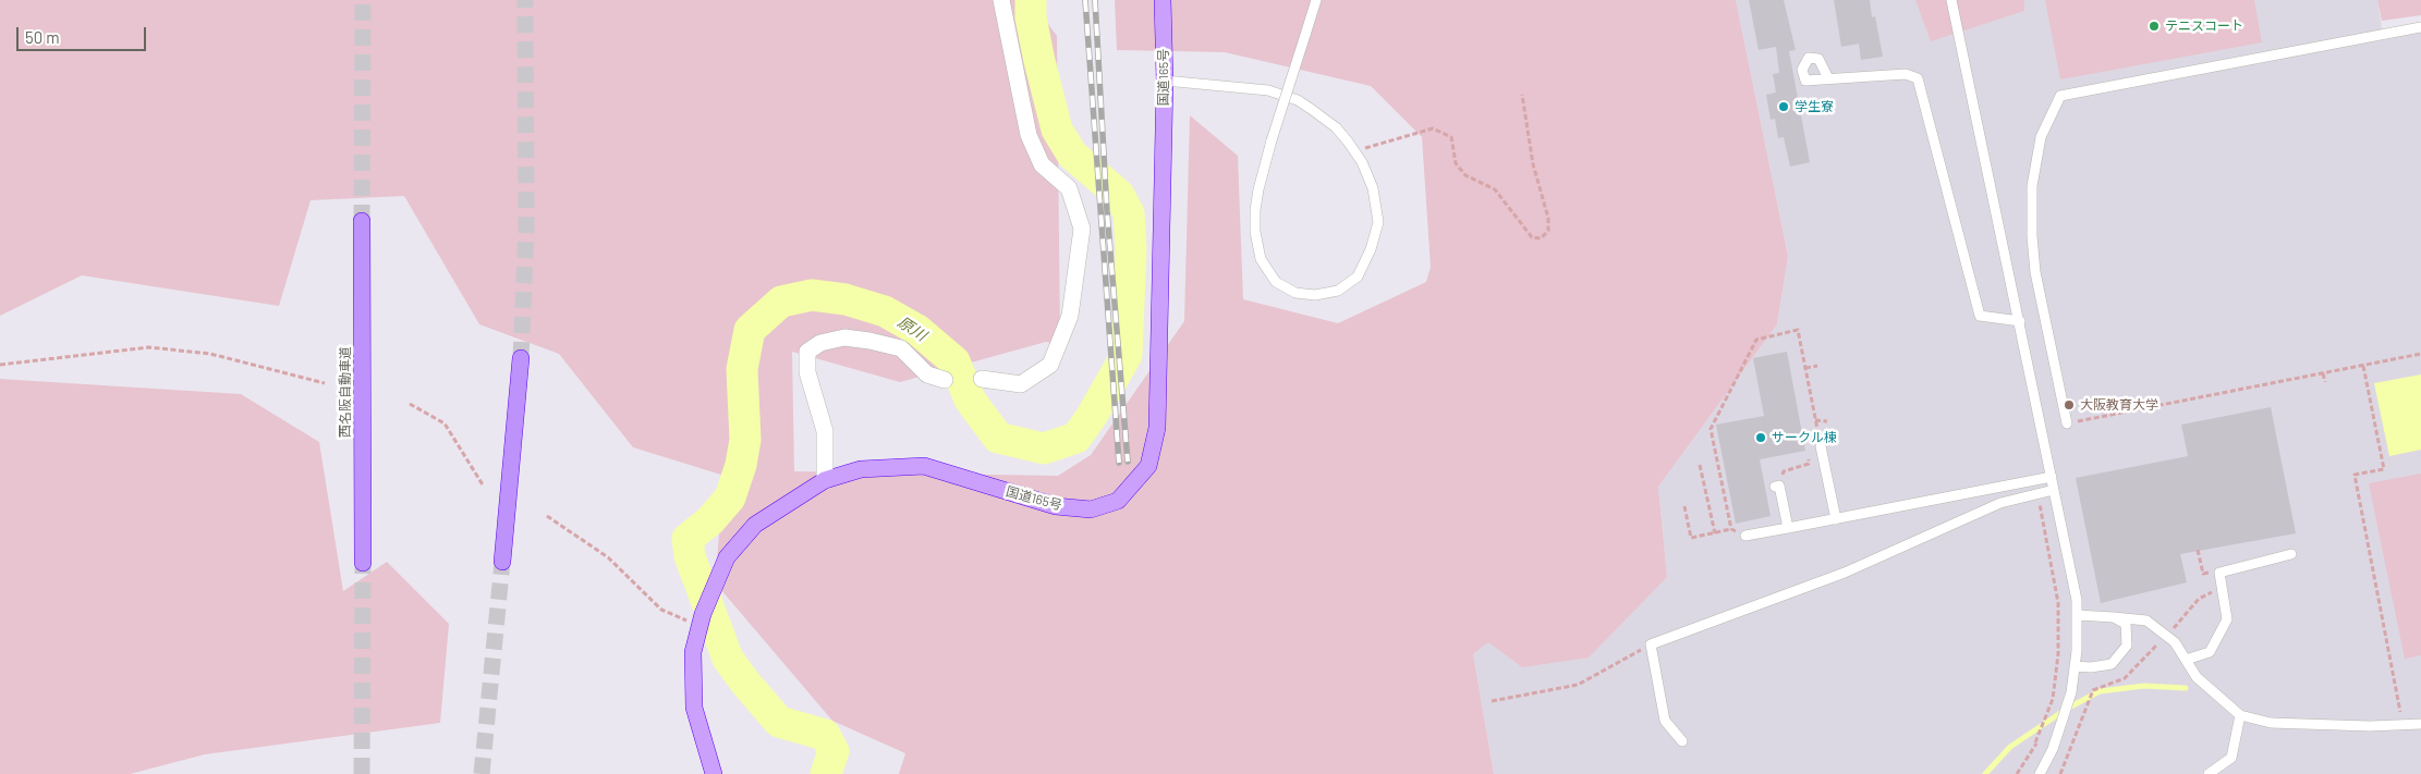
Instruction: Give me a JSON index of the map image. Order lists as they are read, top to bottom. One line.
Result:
{"streets":{"highway":["国道165号","西名阪自動車道"]},"water":["原川"],"places":["テニスコート","学生寮","大阪教育大学","サークル棟"],"scale_bar":"50 m"}
